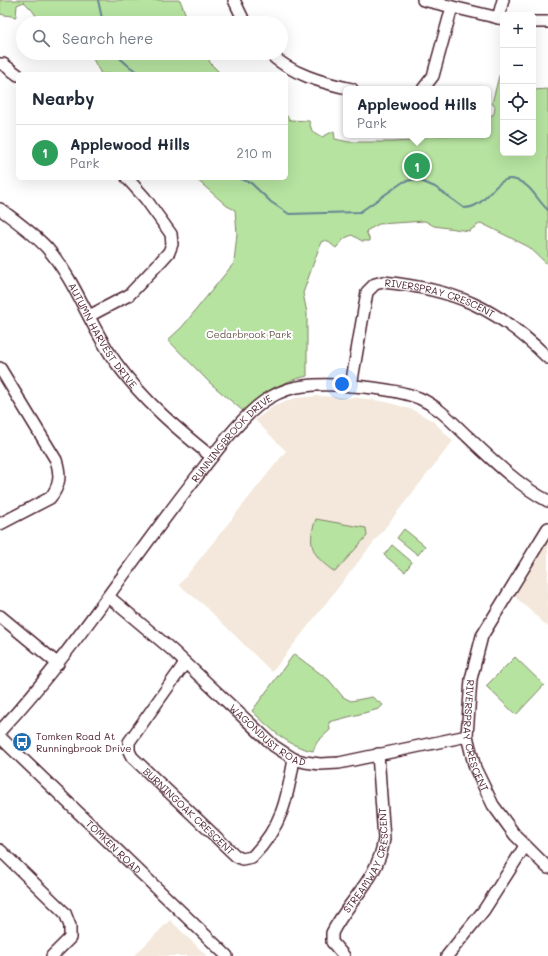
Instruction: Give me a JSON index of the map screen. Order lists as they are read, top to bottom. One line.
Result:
{"streets":{"street":["RIVERSPRAY CRESCENT","AUTUMN HARVEST DRIVE","RUNNINGBROOK DRIVE","WAGONDUST ROAD","BURNINGOAK CRESCENT","TOMKEN ROAD","STREAMWAY CRESCENT"]},"crossings":[["RIVERSPRAY CRESCENT","RUNNINGBROOK DRIVE"],["RIVERSPRAY CRESCENT","WAGONDUST ROAD"],["AUTUMN HARVEST DRIVE","RUNNINGBROOK DRIVE"],["RUNNINGBROOK DRIVE","WAGONDUST ROAD"],["WAGONDUST ROAD","BURNINGOAK CRESCENT"],["WAGONDUST ROAD","STREAMWAY CRESCENT"]],"parks":["Cedarbrook Park"],"places":{"bus stop":["Tomken Road At Runningbrook Drive"]},"page":{"map_buttons":["+","−"],"search":"Search here","heading":"Nearby","popup":["Applewood Hills","Park"],"list":[{"mark":"1","name":"Applewood Hills","note":"Park","value":"210 m"}],"pins":"1"}}
